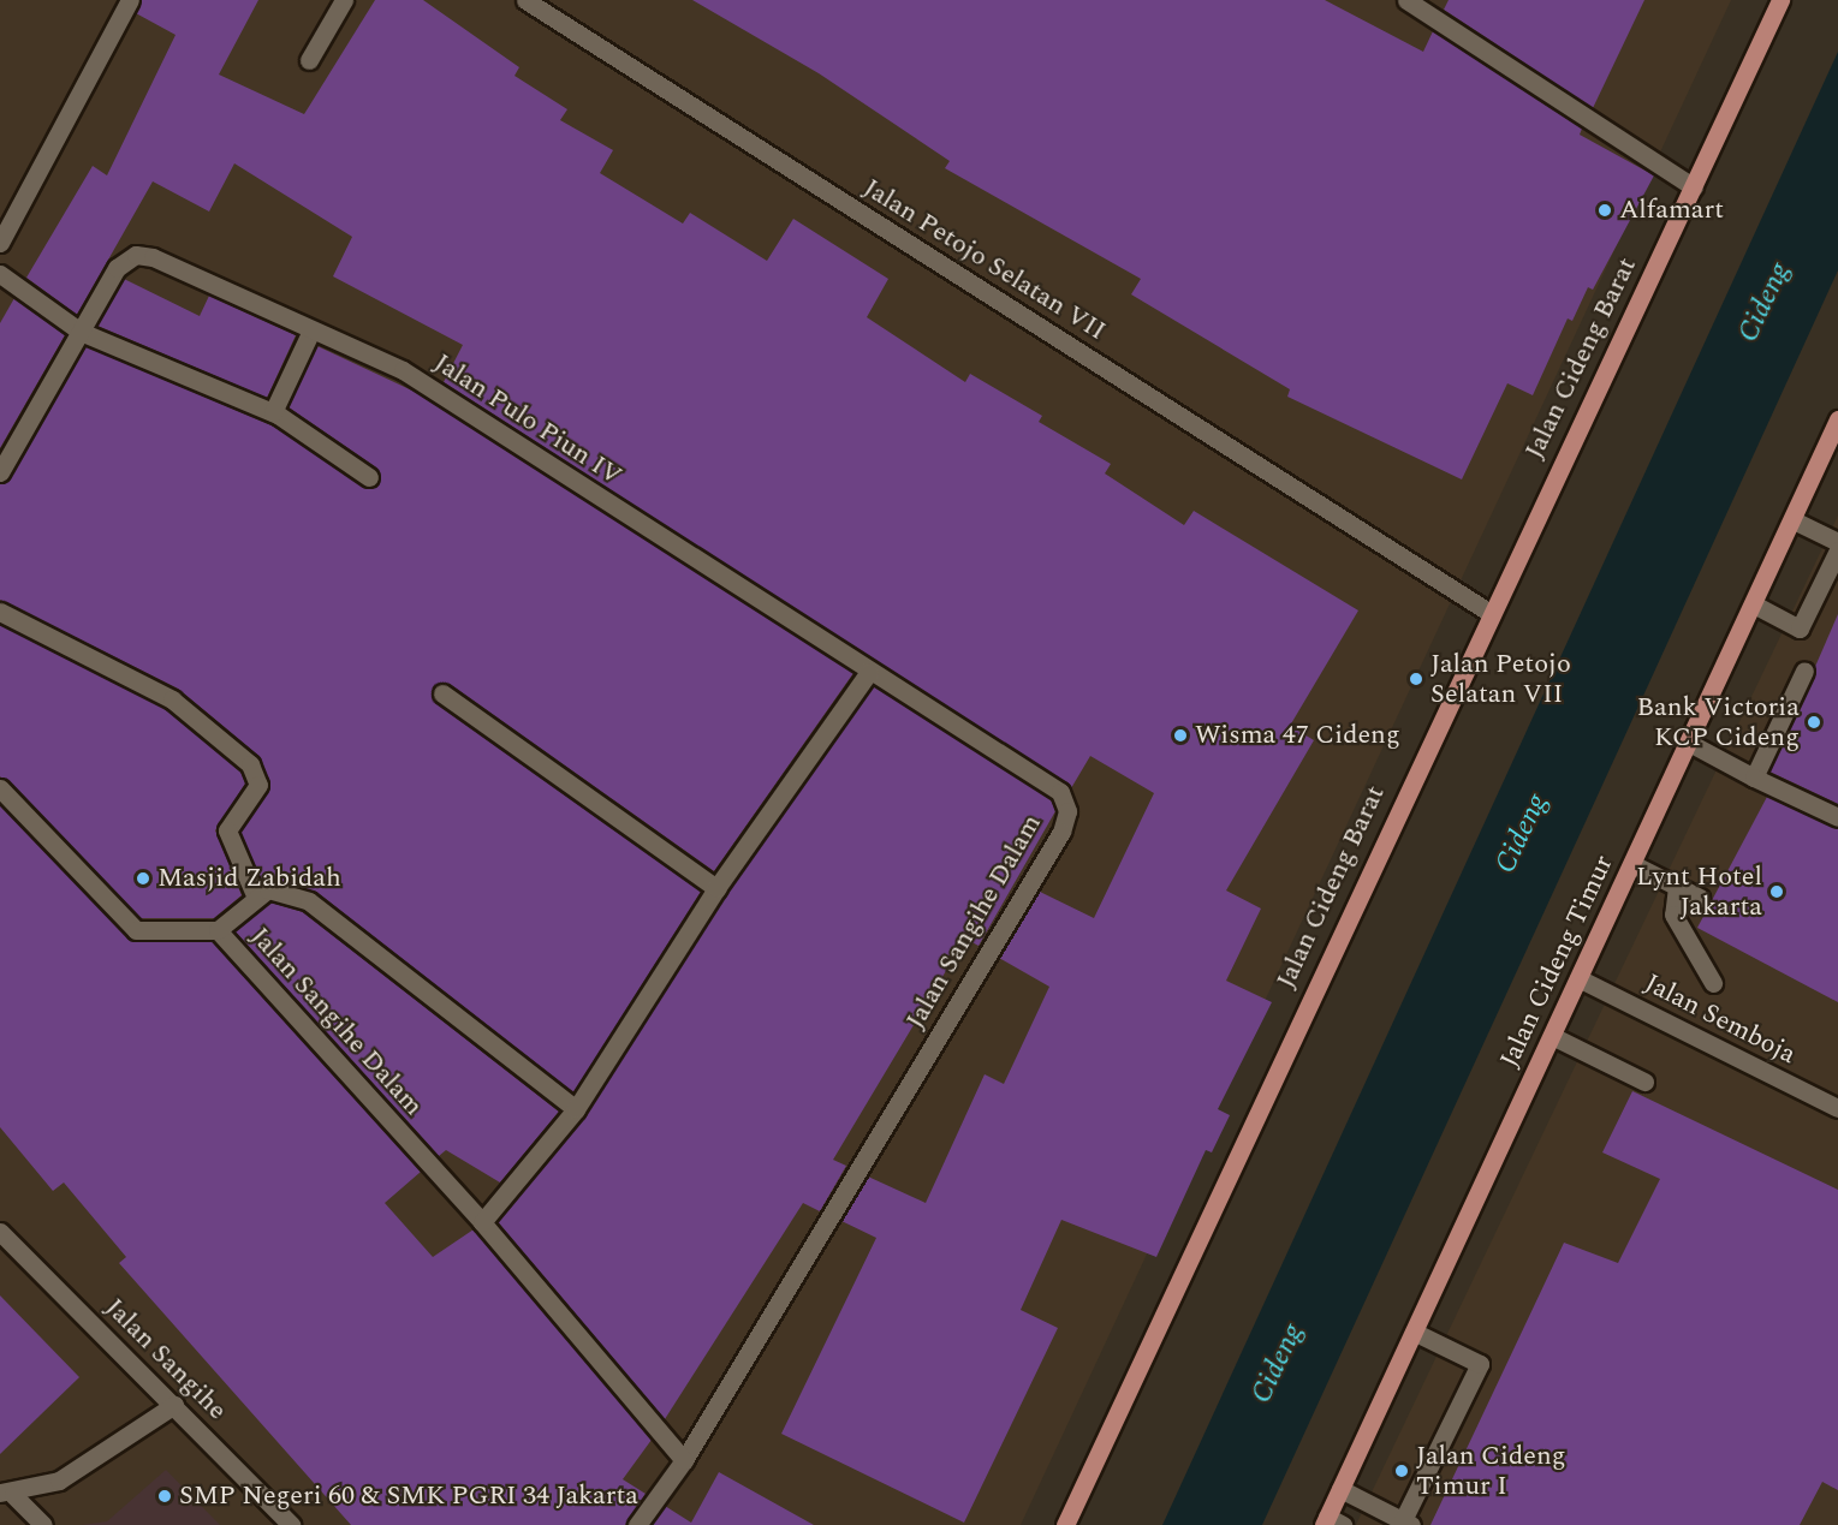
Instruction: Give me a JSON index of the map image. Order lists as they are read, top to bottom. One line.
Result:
{"streets":{"main road":["Jalan Cideng Barat","Jalan Cideng Timur"],"street":["Jalan Petojo Selatan VII","Jalan Pulo Piun IV","Jalan Sangihe Dalam","Jalan Semboja","Jalan Sangihe"]},"crossings":[["Jalan Petojo Selatan VII","Jalan Cideng Barat"],["Jalan Pulo Piun IV","Jalan Sangihe Dalam"],["Jalan Cideng Timur","Jalan Semboja"]],"water":["Cideng"],"places":["Alfamart","Jalan Petojo Selatan VII","Bank Victoria KCP Cideng","Wisma 47 Cideng","Masjid Zabidah","Lynt Hotel Jakarta","Jalan Cideng Timur I","SMP Negeri 60 & SMK PGRI 34 Jakarta"]}
